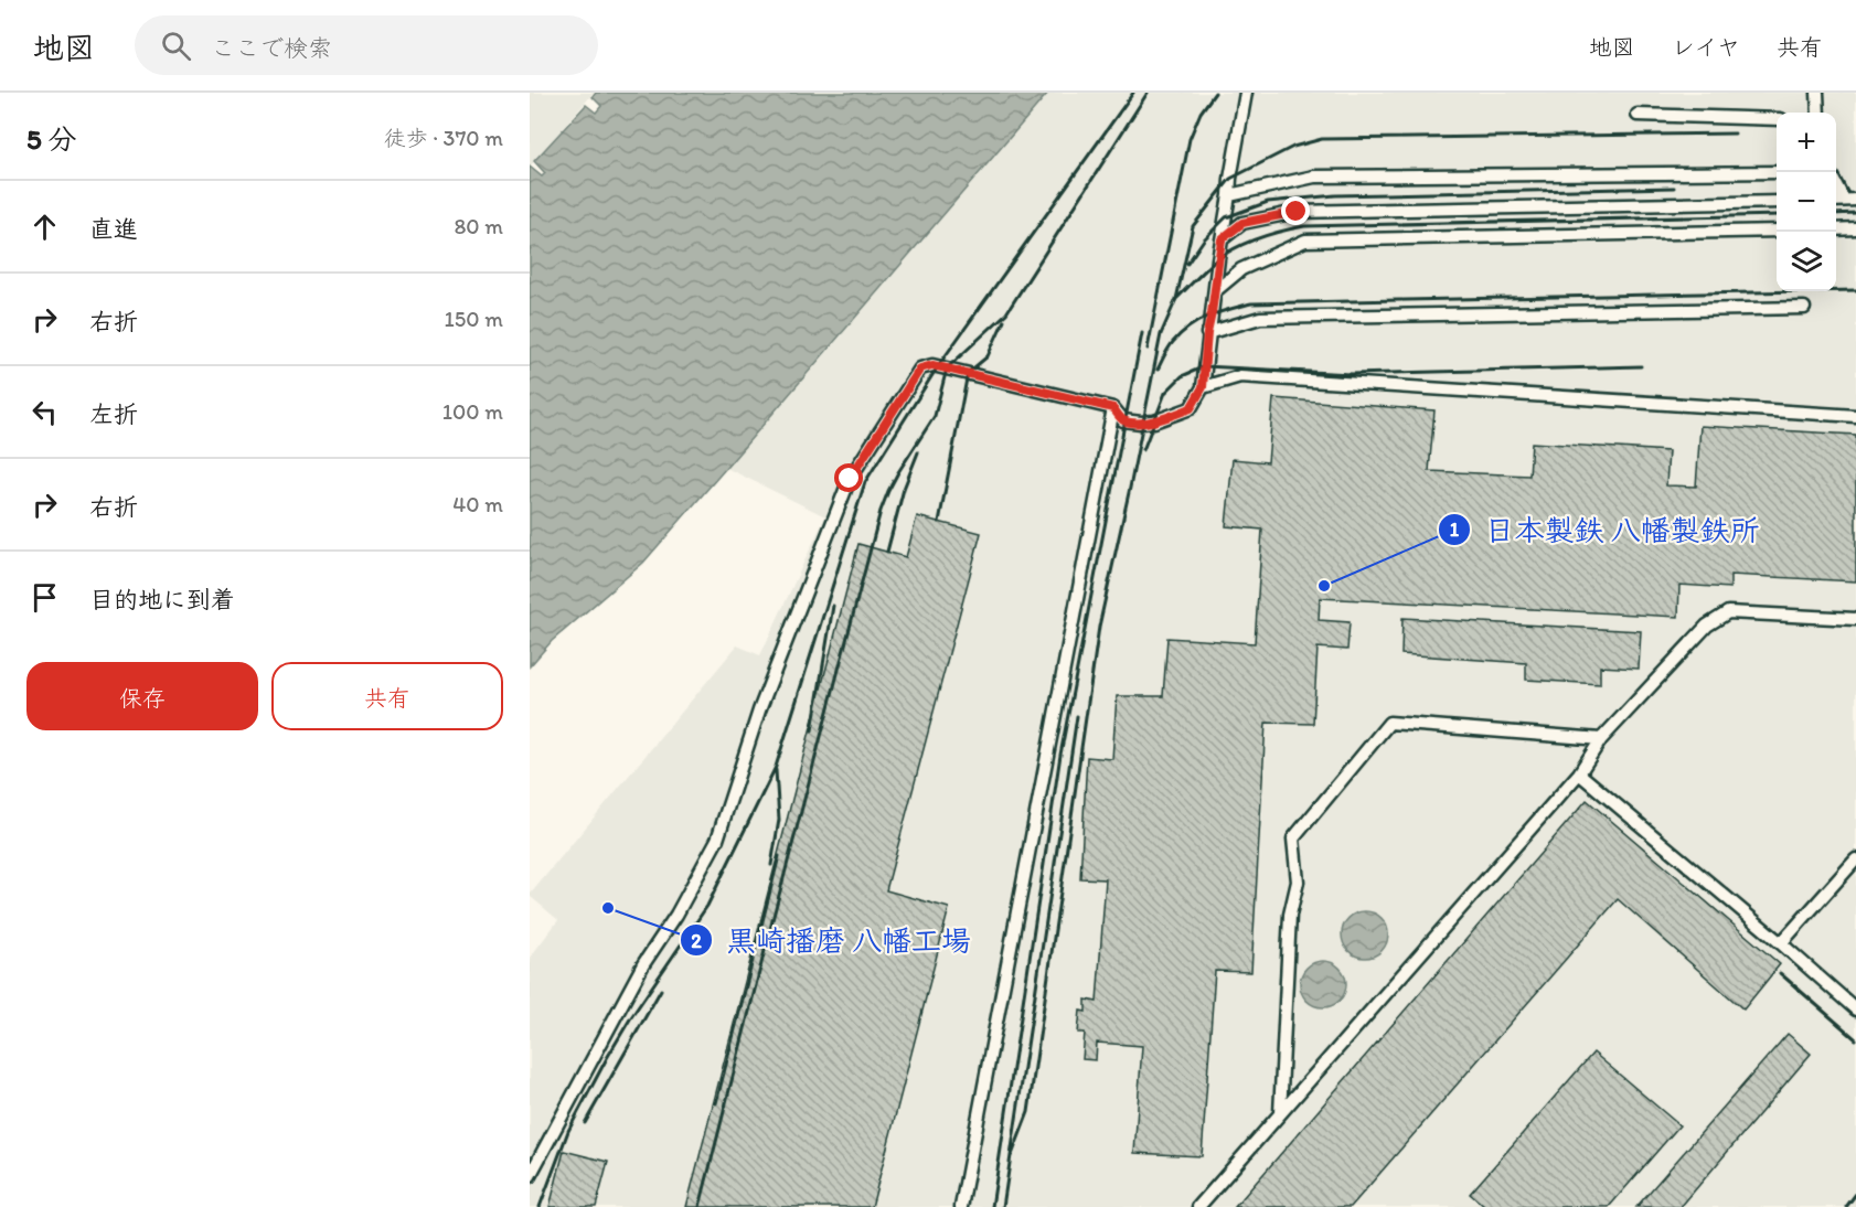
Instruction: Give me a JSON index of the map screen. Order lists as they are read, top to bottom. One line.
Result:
{"places":["日本製鉄 八幡製鉄所","黒崎播磨 八幡工場"],"page":{"header":"地図","search":"ここで検索","nav":["地図","レイヤ","共有"],"heading":["5 分","徒歩 · 370 m"],"map_buttons":["+","−"],"list":[["直進","80 m"],["右折","150 m"],["左折","100 m"],["右折","40 m"],"目的地に到着"],"buttons":["保存","共有"]}}
